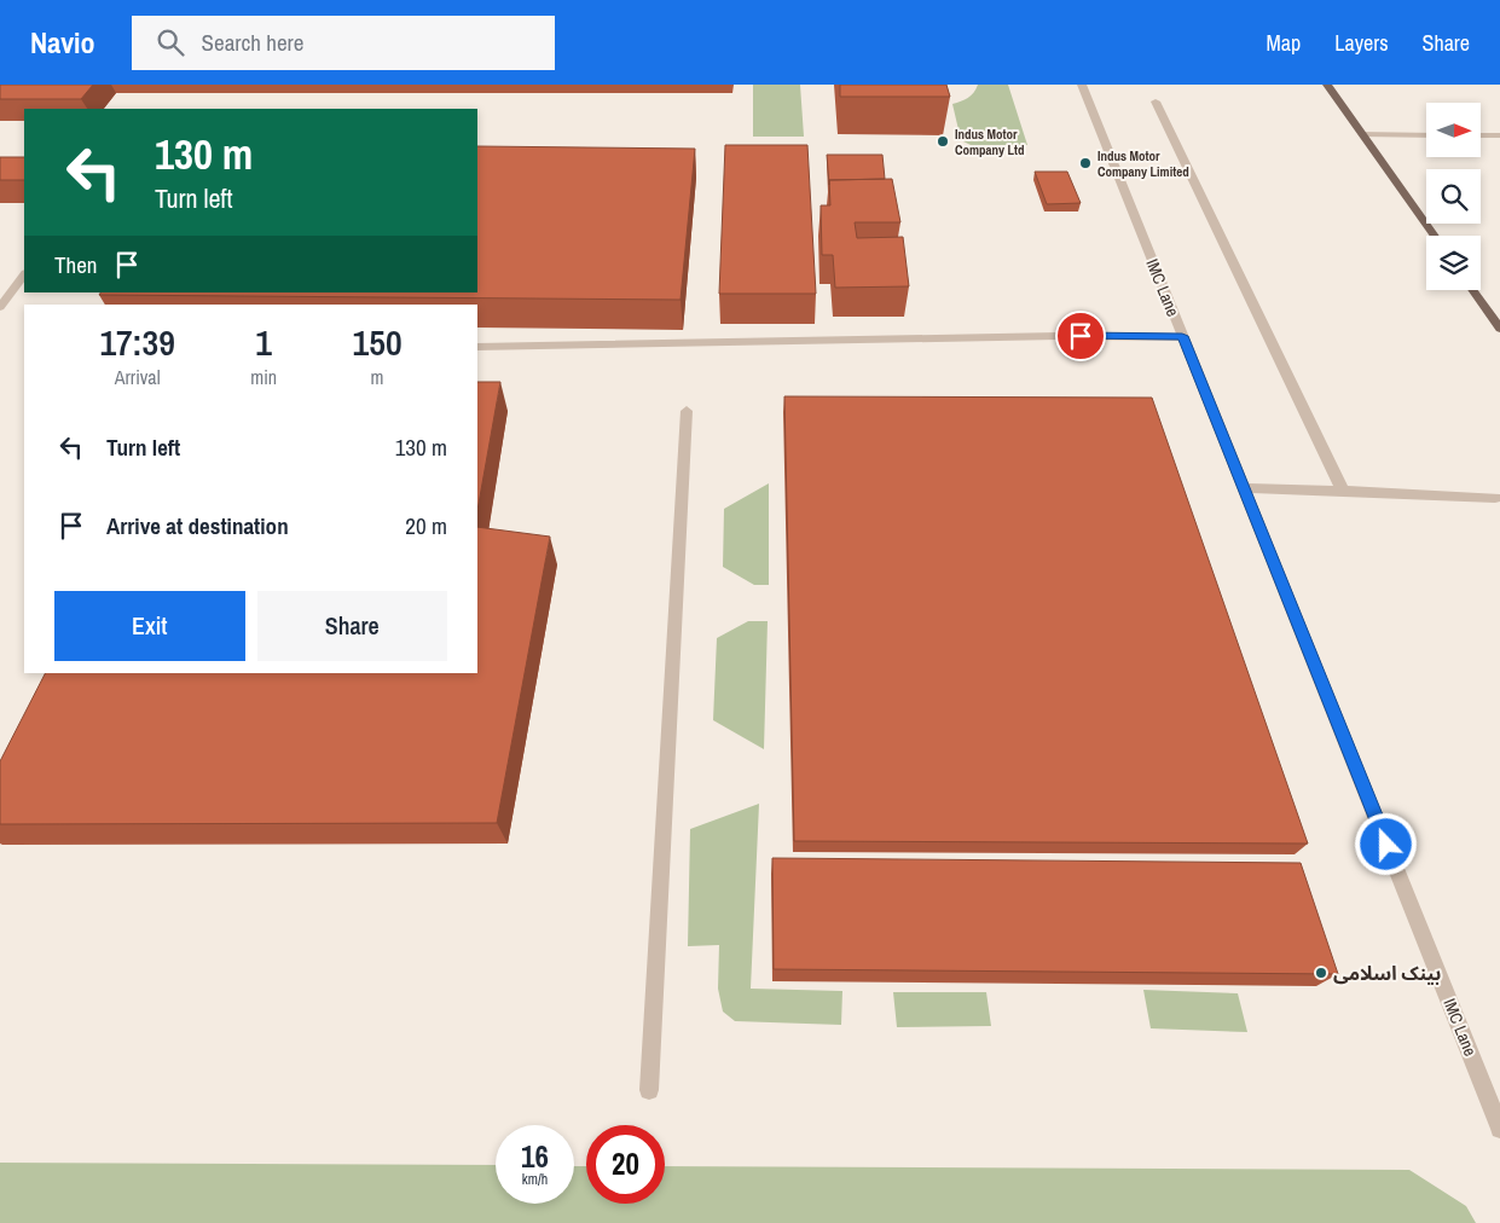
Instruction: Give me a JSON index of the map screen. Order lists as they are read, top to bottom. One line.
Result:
{"streets":{"lane":["IMC Lane"]},"places":["Indus Motor Company Ltd","Indus Motor Company Limited","بینک اسلامی"],"north":"right","page":{"header":"Navio","search":"Search here","nav":["Map","Layers","Share"],"turn":["130 m","Turn left"],"then":"Then","eta":["17:39","Arrival","1","min","150","m"],"list":[{"name":"Turn left","value":"130 m"},{"name":"Arrive at destination","value":"20 m"}],"buttons":["Exit","Share"],"speed":"16 km/h","limit":"20"}}
